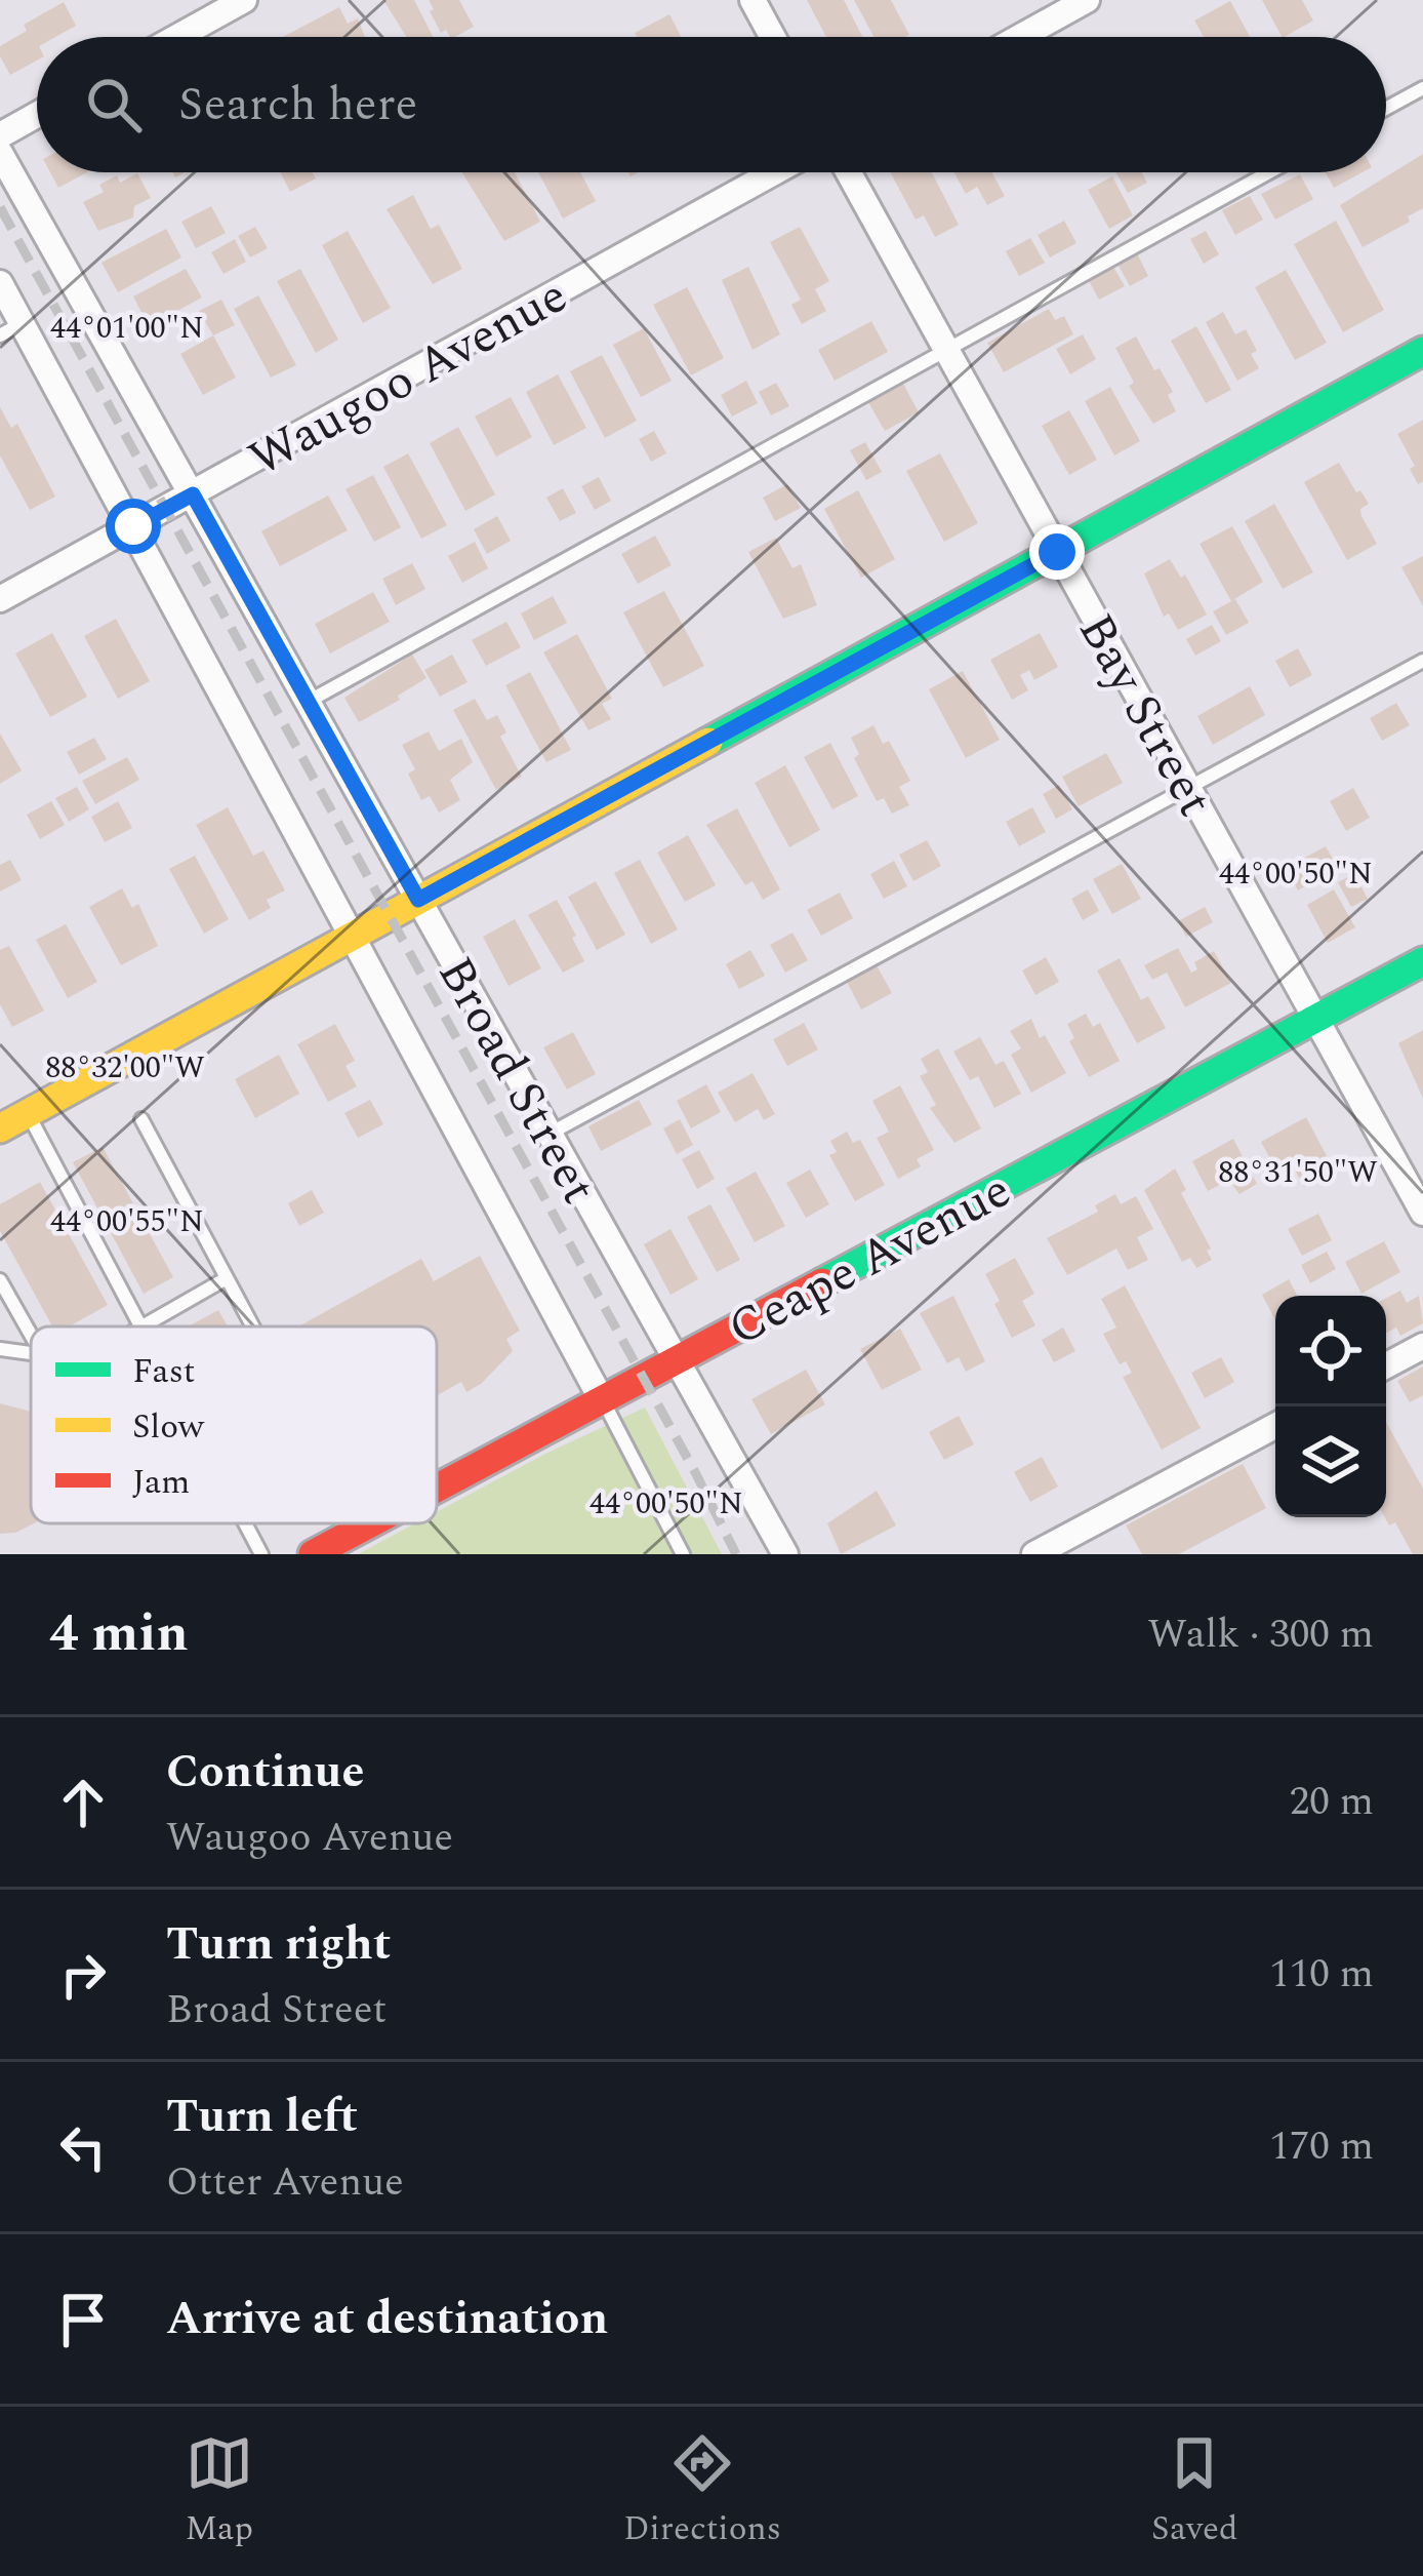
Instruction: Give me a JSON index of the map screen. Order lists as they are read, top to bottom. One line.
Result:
{"streets":{"street":["Waugoo Avenue","Bay Street","Broad Street","Ceape Avenue"]},"crossings":[["Waugoo Avenue","Broad Street"],["Bay Street","Ceape Avenue"],["Broad Street","Ceape Avenue"]],"legend":["Fast","Slow","Jam"],"page":{"search":"Search here","heading":["4 min","Walk · 300 m"],"list":[["Continue","Waugoo Avenue","20 m"],["Turn right","Broad Street","110 m"],["Turn left","Otter Avenue","170 m"],"Arrive at destination"],"nav":["Map","Directions","Saved"]},"coordinates":["44°01'00\"N","44°00'50\"N","88°32'00\"W","88°31'50\"W","44°00'55\"N"]}
